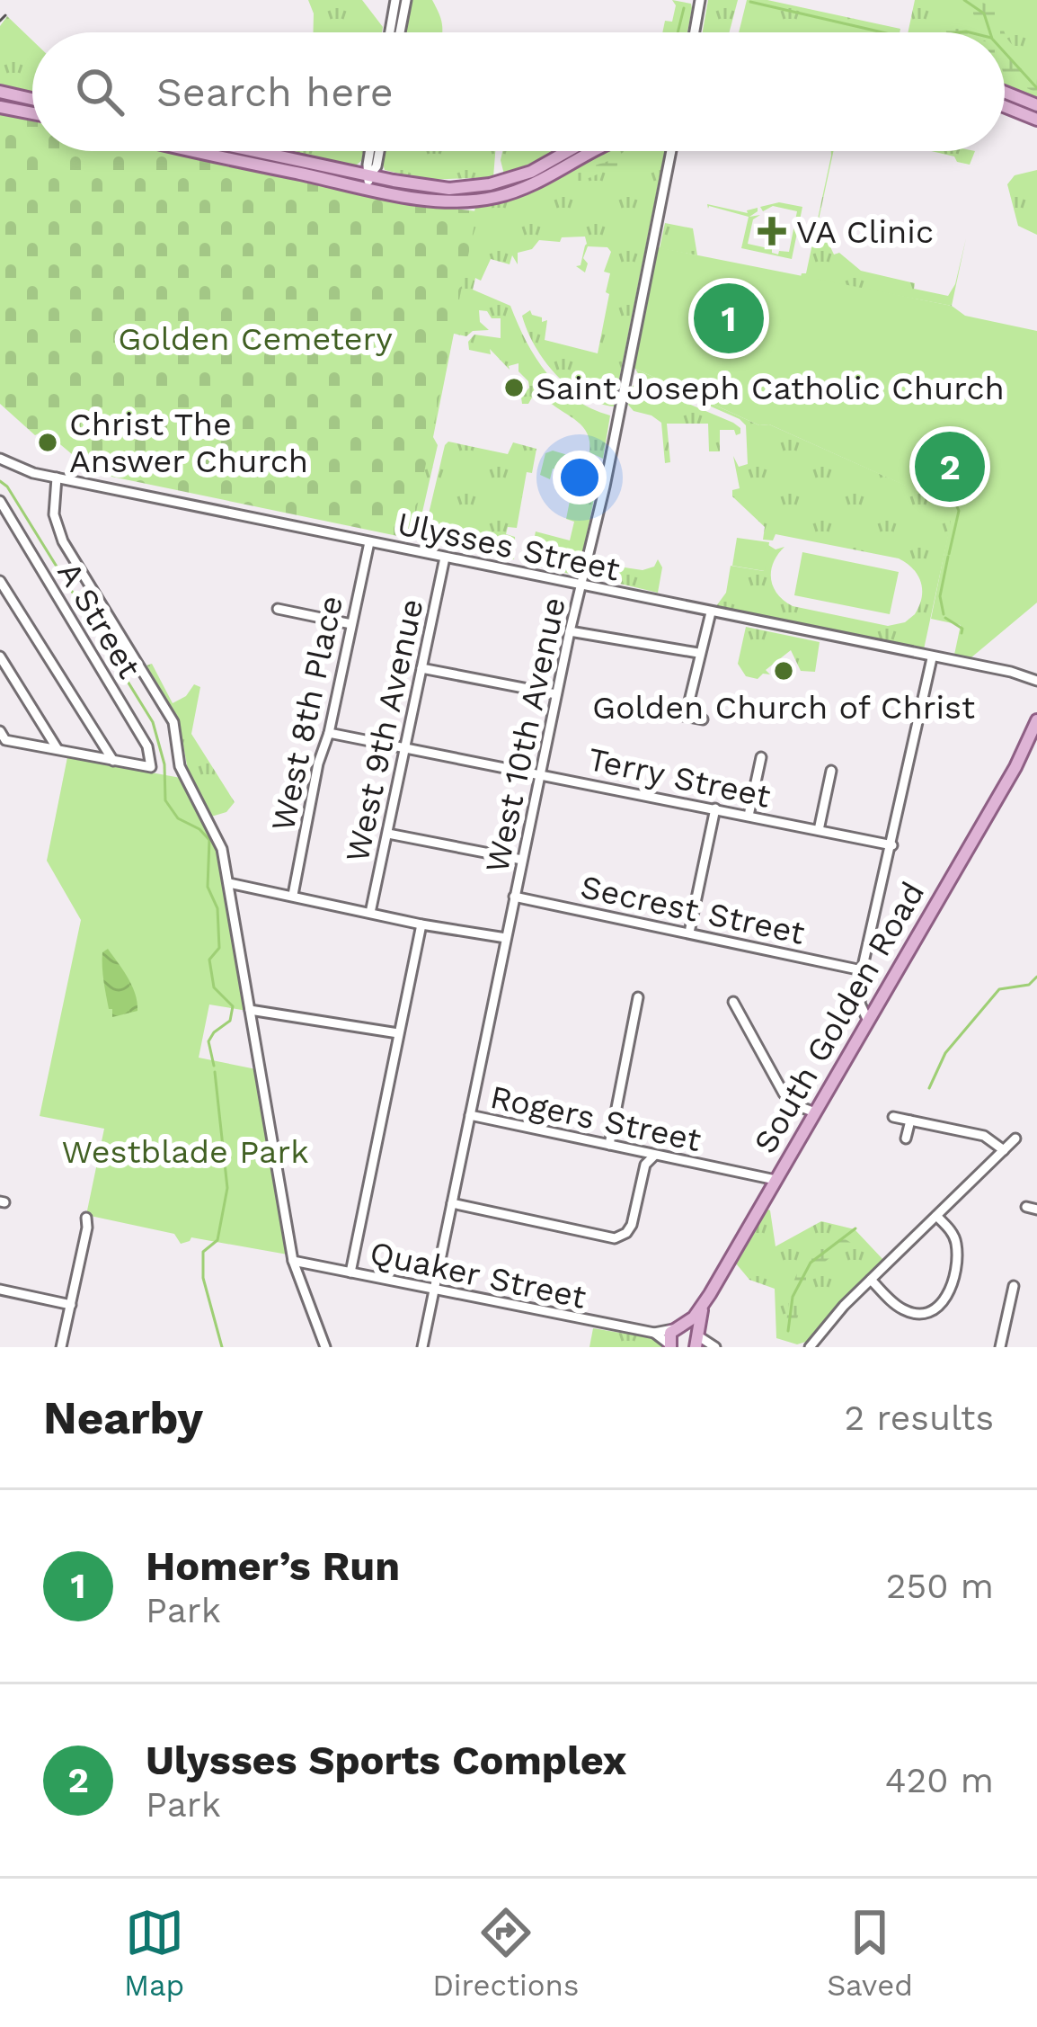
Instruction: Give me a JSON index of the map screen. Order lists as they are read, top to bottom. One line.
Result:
{"streets":{"main road":["South Golden Road"],"street":["Ulysses Street","A Street","West 8th Place","West 9th Avenue","West 10th Avenue","Terry Street","Secrest Street","Rogers Street","Quaker Street"]},"crossings":[["Ulysses Street","West 8th Place"],["Ulysses Street","West 9th Avenue"],["Ulysses Street","West 10th Avenue"],["West 8th Place","Terry Street"],["West 9th Avenue","Terry Street"],["West 10th Avenue","Terry Street"],["West 10th Avenue","Secrest Street"],["West 10th Avenue","Rogers Street"],["West 10th Avenue","Quaker Street"],["South Golden Road","Rogers Street"],["South Golden Road","Quaker Street"]],"parks":["Golden Cemetery","Westblade Park"],"places":{"health":["VA Clinic"],"other":["Saint Joseph Catholic Church","Christ The Answer Church","Golden Church of Christ"]},"page":{"search":"Search here","pins":["1","2"],"heading":["Nearby","2 results"],"list":[{"mark":"1","name":"Homer’s Run","note":"Park","value":"250 m"},{"mark":"2","name":"Ulysses Sports Complex","note":"Park","value":"420 m"}],"nav":["Map","Directions","Saved"]}}
